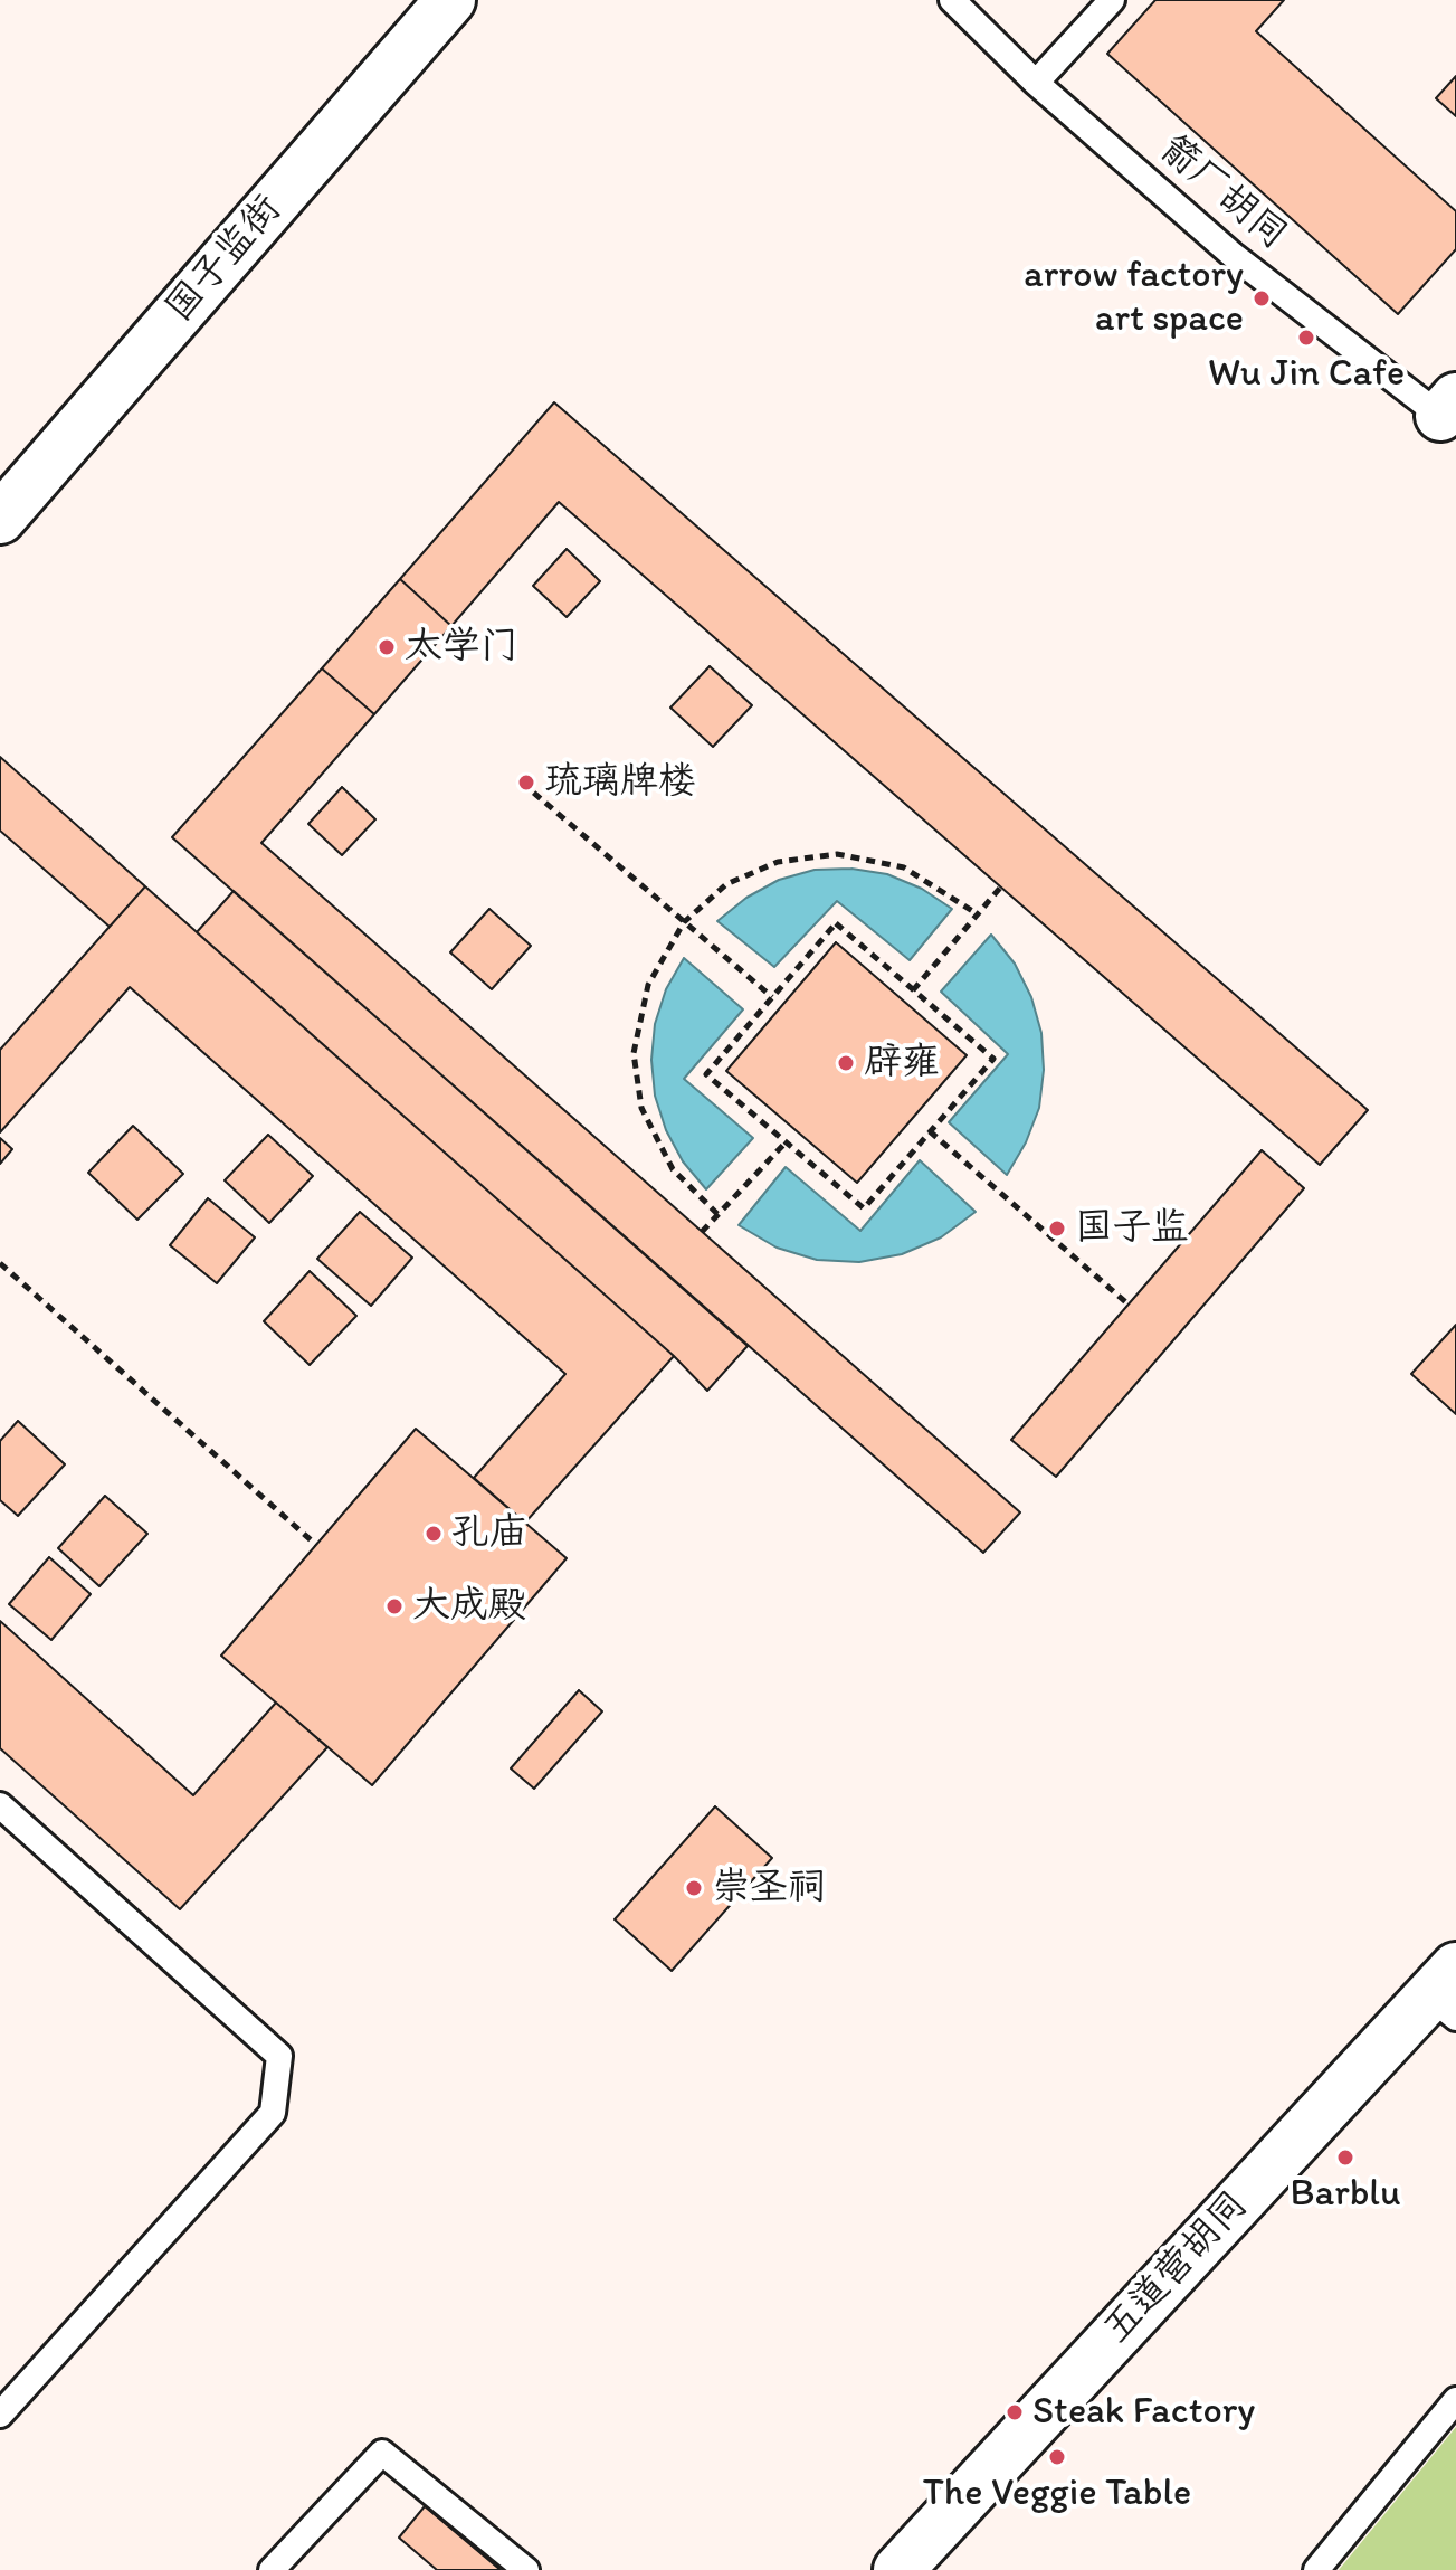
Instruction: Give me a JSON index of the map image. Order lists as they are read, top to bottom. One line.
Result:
{"streets":{"street":["国子监街","五道营胡同"],"lane":["箭厂胡同"]},"places":["arrow factory art space","Wu Jin Cafe","太学门","琉璃牌楼","辟雍","国子监","孔庙","大成殿","崇圣祠","Barblu","Steak Factory","The Veggie Table"]}
